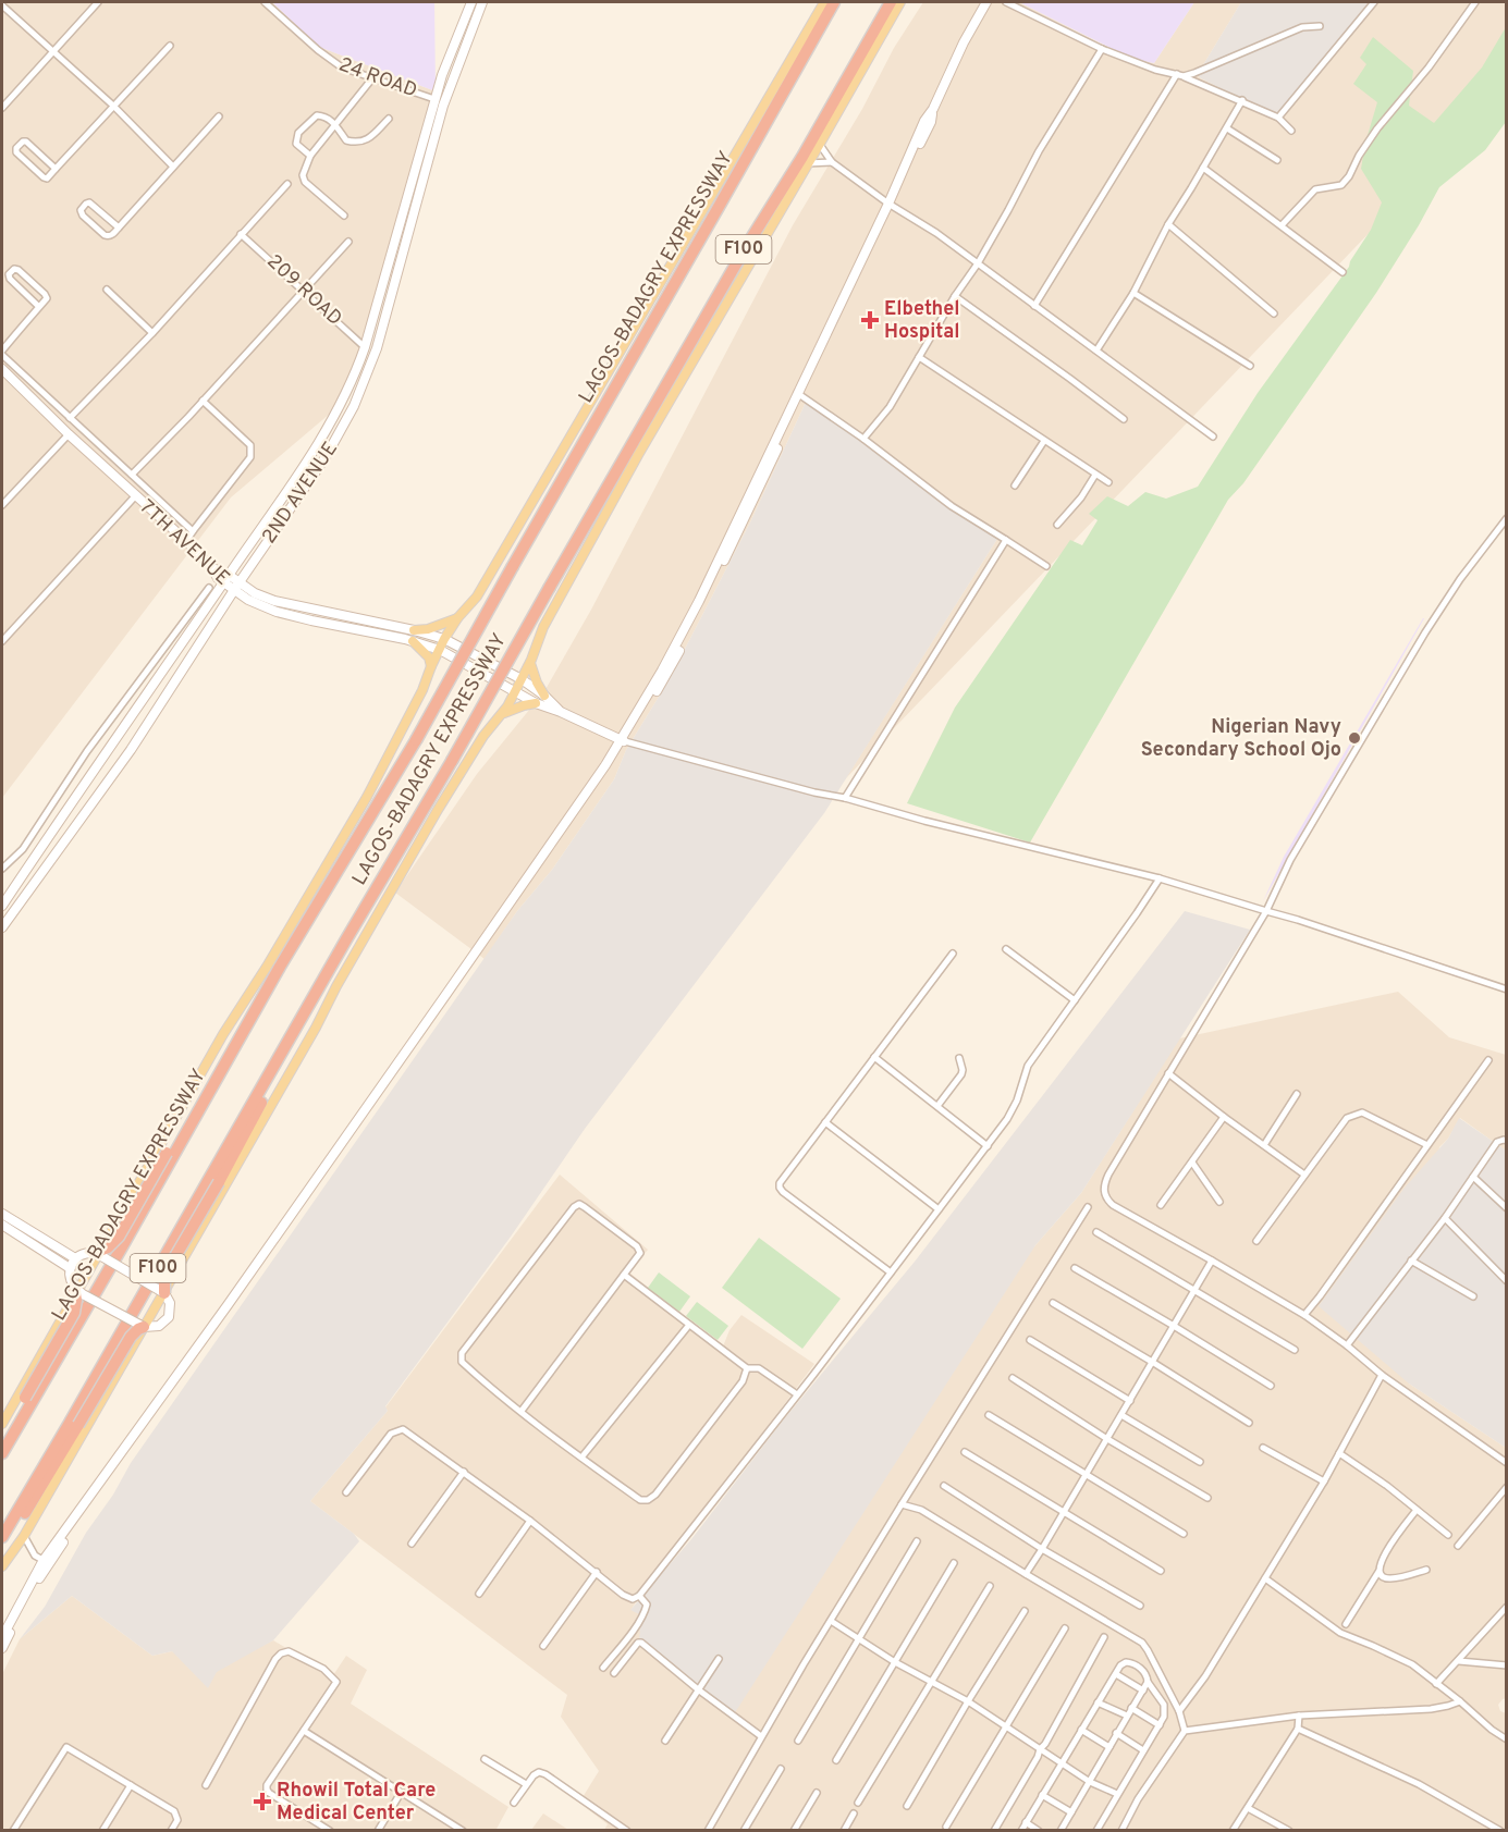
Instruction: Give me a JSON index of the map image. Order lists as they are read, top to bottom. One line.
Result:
{"streets":{"highway":["F100","LAGOS-BADAGRY EXPRESSWAY"],"main road":["2ND AVENUE","7TH AVENUE"],"street":["24 ROAD","209 ROAD"]},"crossings":[["24 ROAD","2ND AVENUE"],["LAGOS-BADAGRY EXPRESSWAY","7TH AVENUE"],["209 ROAD","2ND AVENUE"],["2ND AVENUE","7TH AVENUE"]],"places":{"health":["Elbethel Hospital","Rhowil Total Care Medical Center"],"other":["Nigerian Navy Secondary School Ojo"]}}
